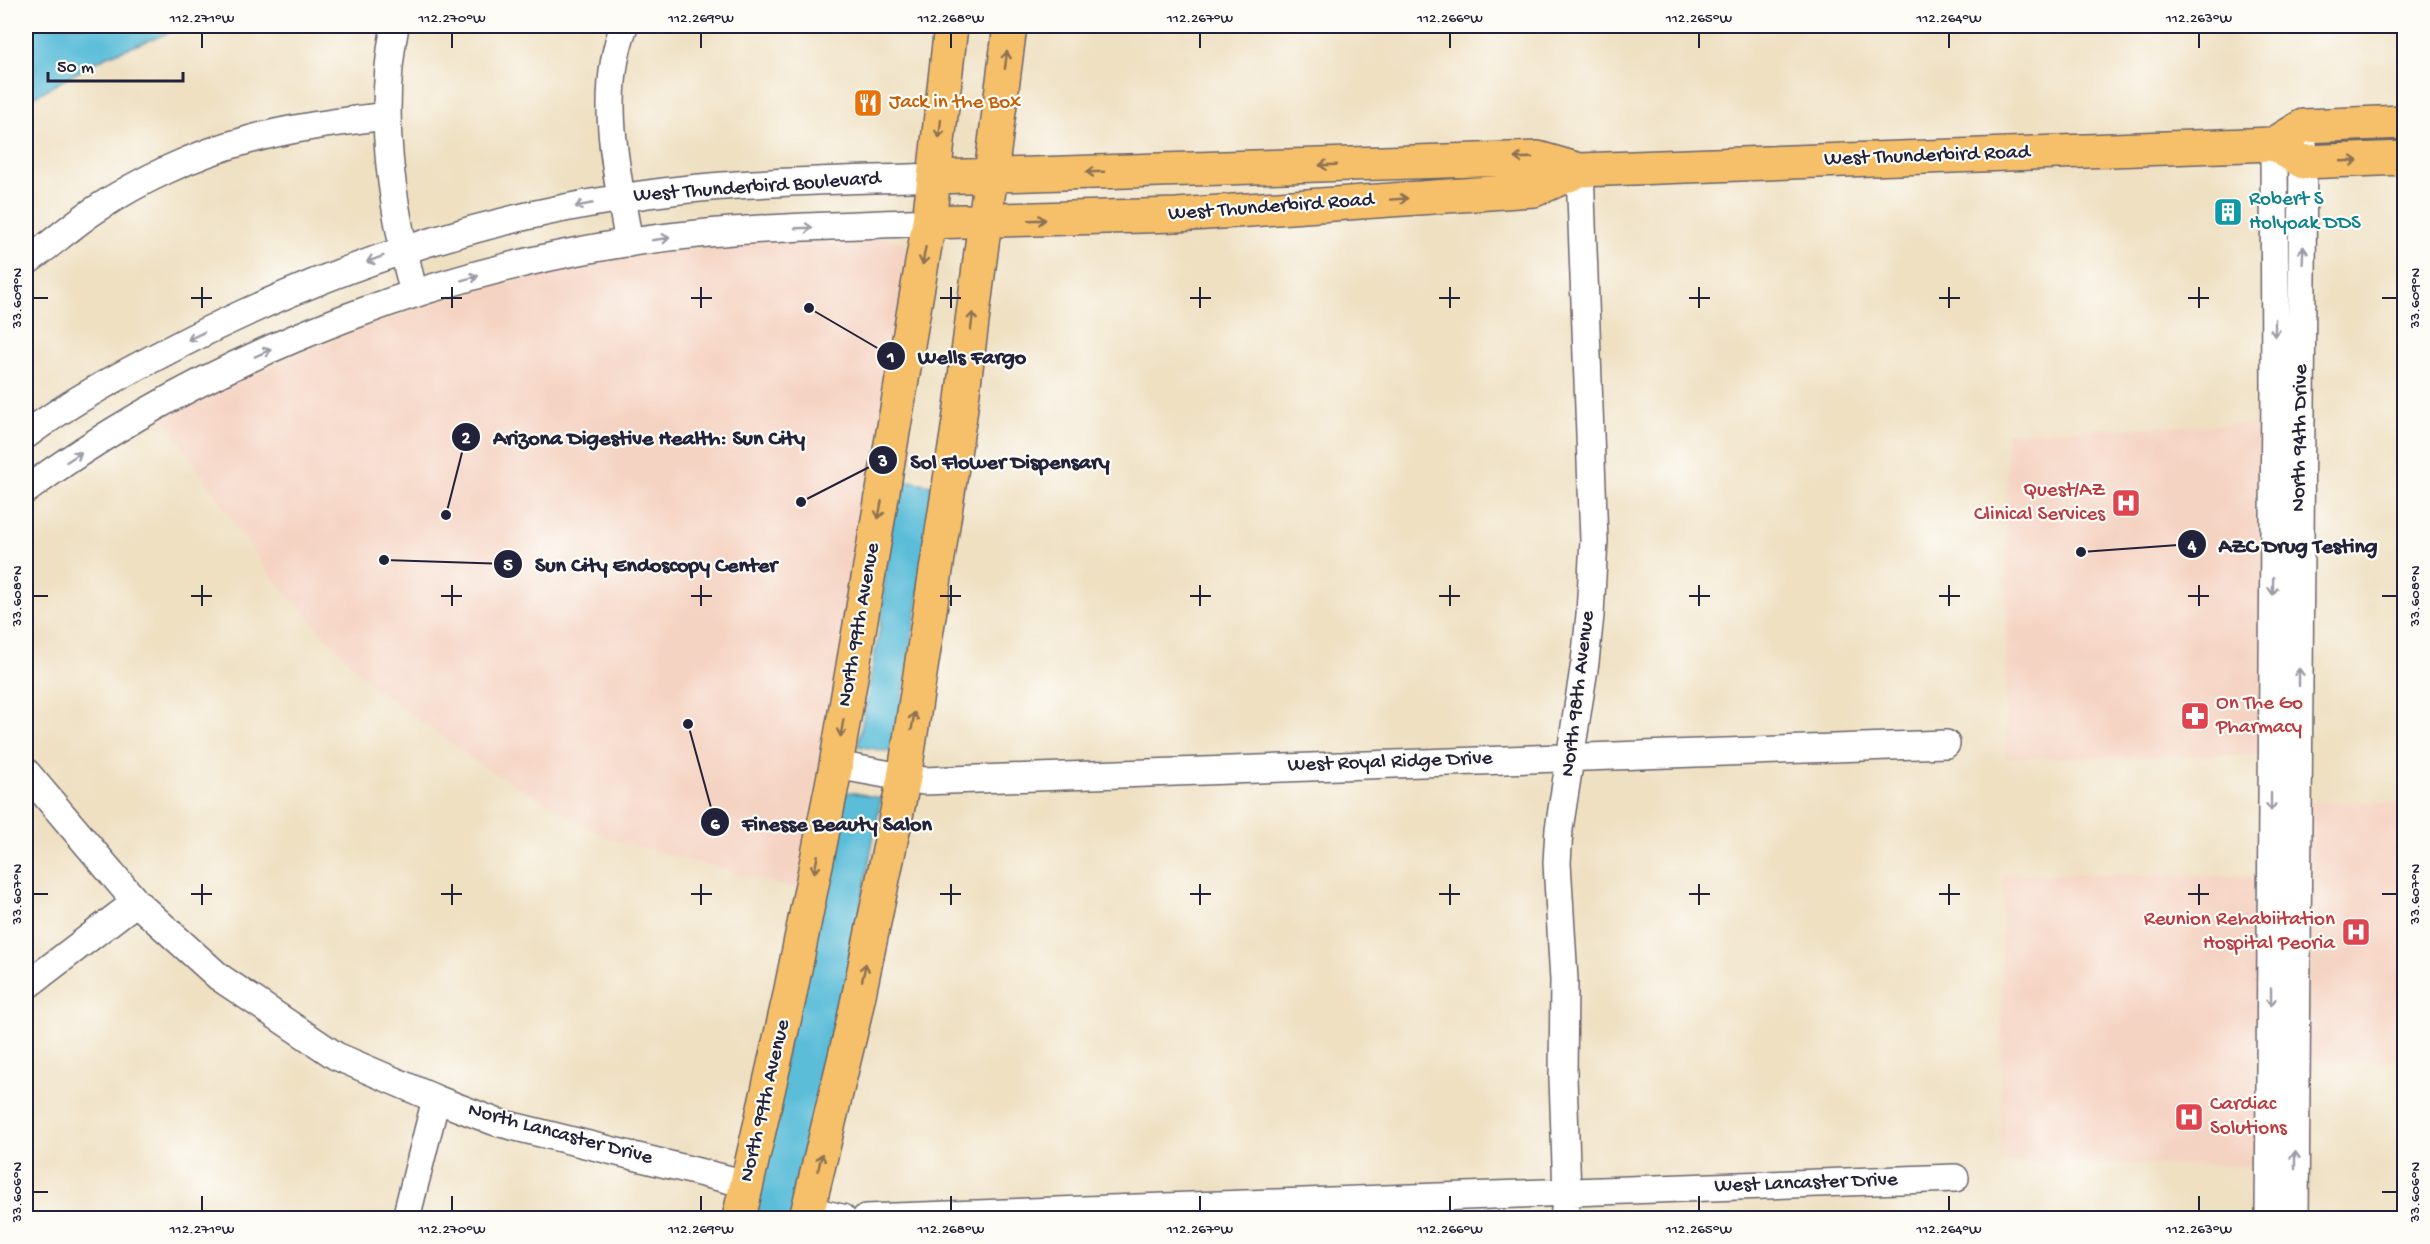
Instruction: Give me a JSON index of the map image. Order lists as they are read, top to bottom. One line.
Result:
{"streets":{"main road":["West Thunderbird Road","North 99th Avenue"],"street":["West Thunderbird Boulevard","North 94th Drive","North 98th Avenue","West Royal Ridge Drive","North Lancaster Drive","West Lancaster Drive"]},"crossings":[["West Thunderbird Road","West Thunderbird Boulevard"],["West Thunderbird Road","North 94th Drive"],["West Thunderbird Road","North 99th Avenue"],["West Thunderbird Road","North 98th Avenue"],["West Thunderbird Boulevard","North 99th Avenue"],["North 99th Avenue","West Royal Ridge Drive"],["North 99th Avenue","North Lancaster Drive"],["North 98th Avenue","West Royal Ridge Drive"],["North 98th Avenue","West Lancaster Drive"]],"places":{"restaurant":["Jack in the Box"],"building":["Robert S Holyoak DDS"],"other":["Wells Fargo","Sol Flower Dispensary","Arizona Digestive Health: Sun City","AZC Drug Testing","Sun City Endoscopy Center","Finesse Beauty Salon"],"hospital":["Quest/AZ Clinical Services","Reunion Rehabiitation Hospital Peoria","Cardiac Solutions"],"pharmacy":["On The Go Pharmacy"]},"scale_bar":"50 m","coordinates":["112.271°W","112.270°W","112.269°W","112.268°W","112.267°W","112.266°W","112.265°W","112.264°W","112.263°W","33.609°N","33.608°N","33.607°N","33.606°N"]}
